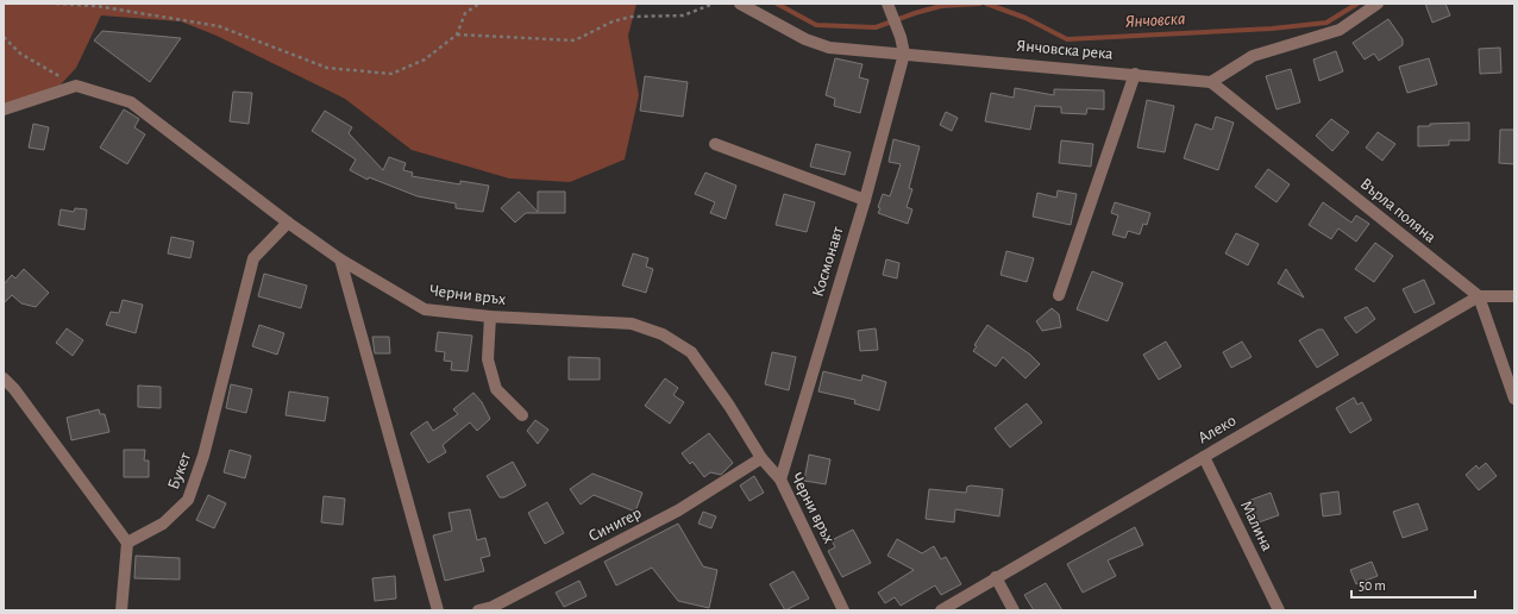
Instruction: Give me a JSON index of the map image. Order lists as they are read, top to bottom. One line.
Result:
{"streets":{"street":["Янчовска река","Върла поляна","Космонавт","Черни връх","Алеко","Букет","Синигер","Малина"]},"crossings":[["Янчовска река","Върла поляна"],["Янчовска река","Космонавт"],["Върла поляна","Алеко"],["Космонавт","Черни връх"],["Черни връх","Букет"],["Черни връх","Синигер"],["Алеко","Малина"]],"water":["Янчовска"],"scale_bar":"50 m"}
